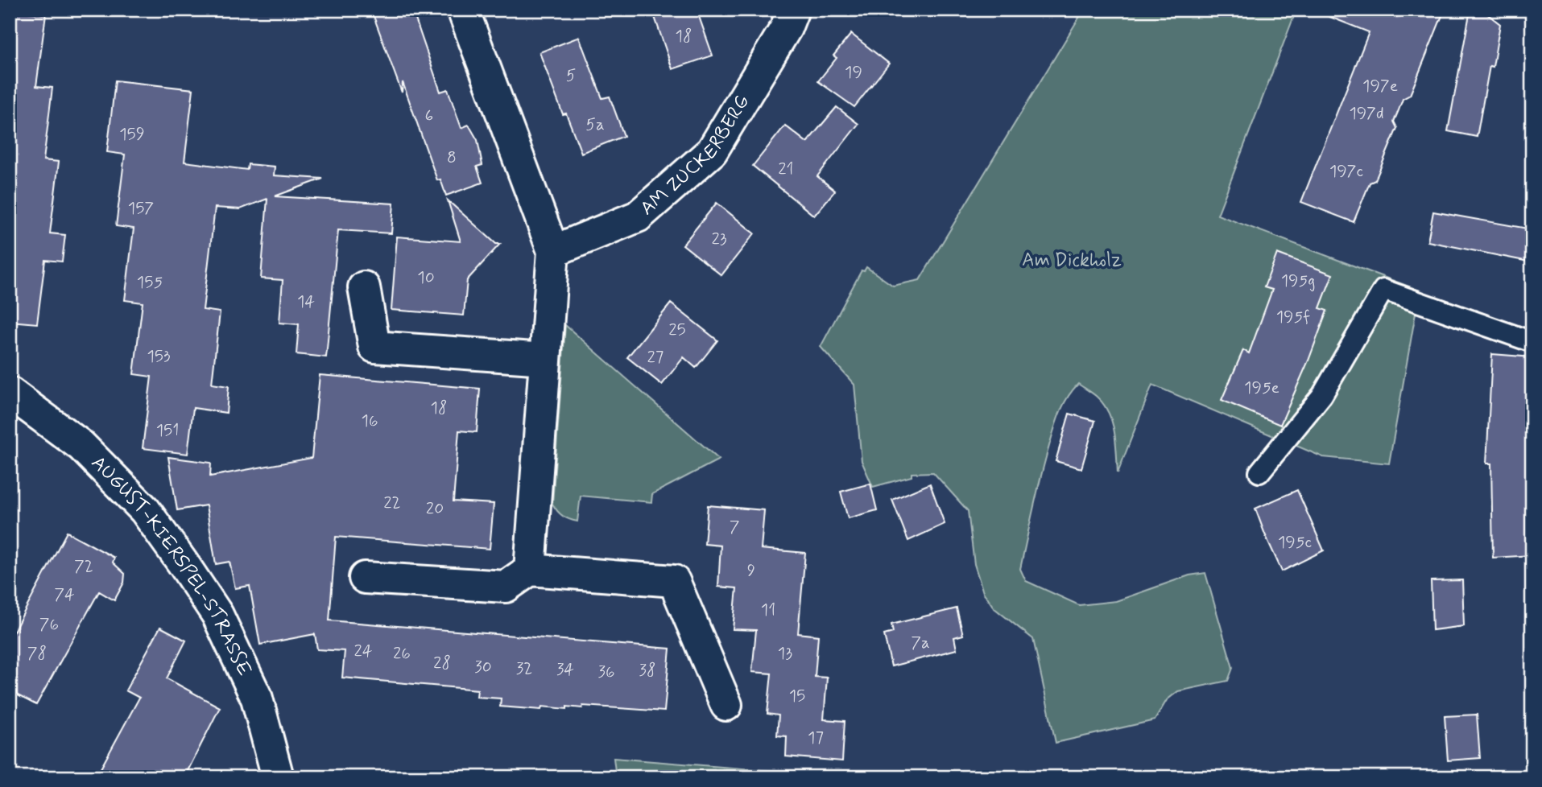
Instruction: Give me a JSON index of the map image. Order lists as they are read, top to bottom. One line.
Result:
{"streets":{"street":["AM ZUCKERBERG","AUGUST-KIERSPEL-STRASSE"]},"parks":["Am Dickholz"],"house_numbers":["18","19","5","197e","197d","6","5a","159","8","21","197c","157","23","10","195g","155","14","195f","25","153","27","195e","18","16","151","22","20","7","195c","72","9","74","11","76","7a","24","78","26","13","28","30","32","34","38","36","15","17"]}
